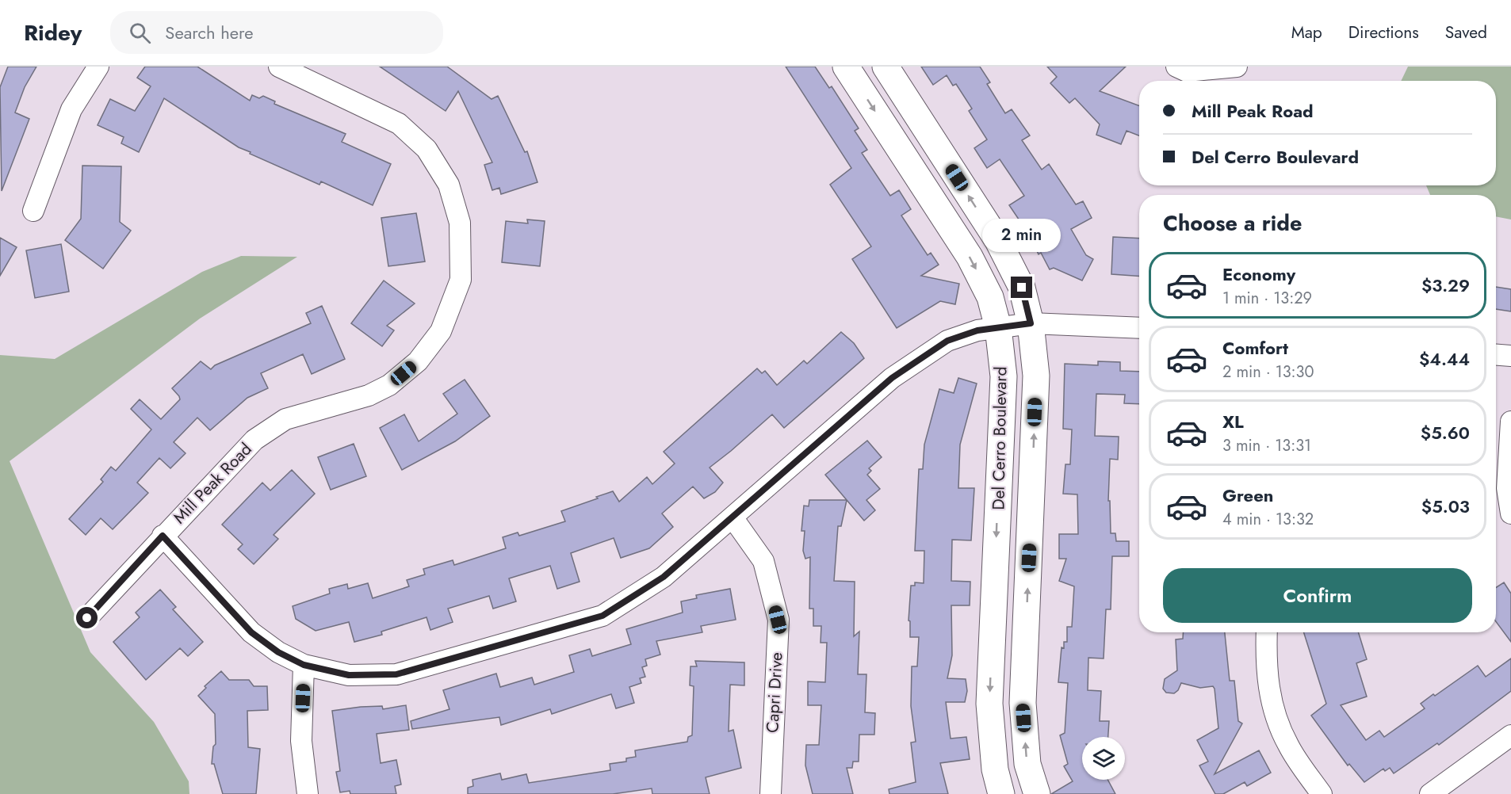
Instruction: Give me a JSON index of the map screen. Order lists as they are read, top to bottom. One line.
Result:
{"streets":{"street":["Del Cerro Boulevard","Mill Peak Road","Capri Drive"]},"page":{"header":"Ridey","search":"Search here","nav":["Map","Directions","Saved"],"banner":["Mill Peak Road","Del Cerro Boulevard"],"heading":"Choose a ride","bubble":"2 min","list":[{"name":"Economy","note":"1 min · 13:29","value":"$3.29"},{"name":"Comfort","note":"2 min · 13:30","value":"$4.44"},{"name":"XL","note":"3 min · 13:31","value":"$5.60"},{"name":"Green","note":"4 min · 13:32","value":"$5.03"}],"buttons":"Confirm"}}
